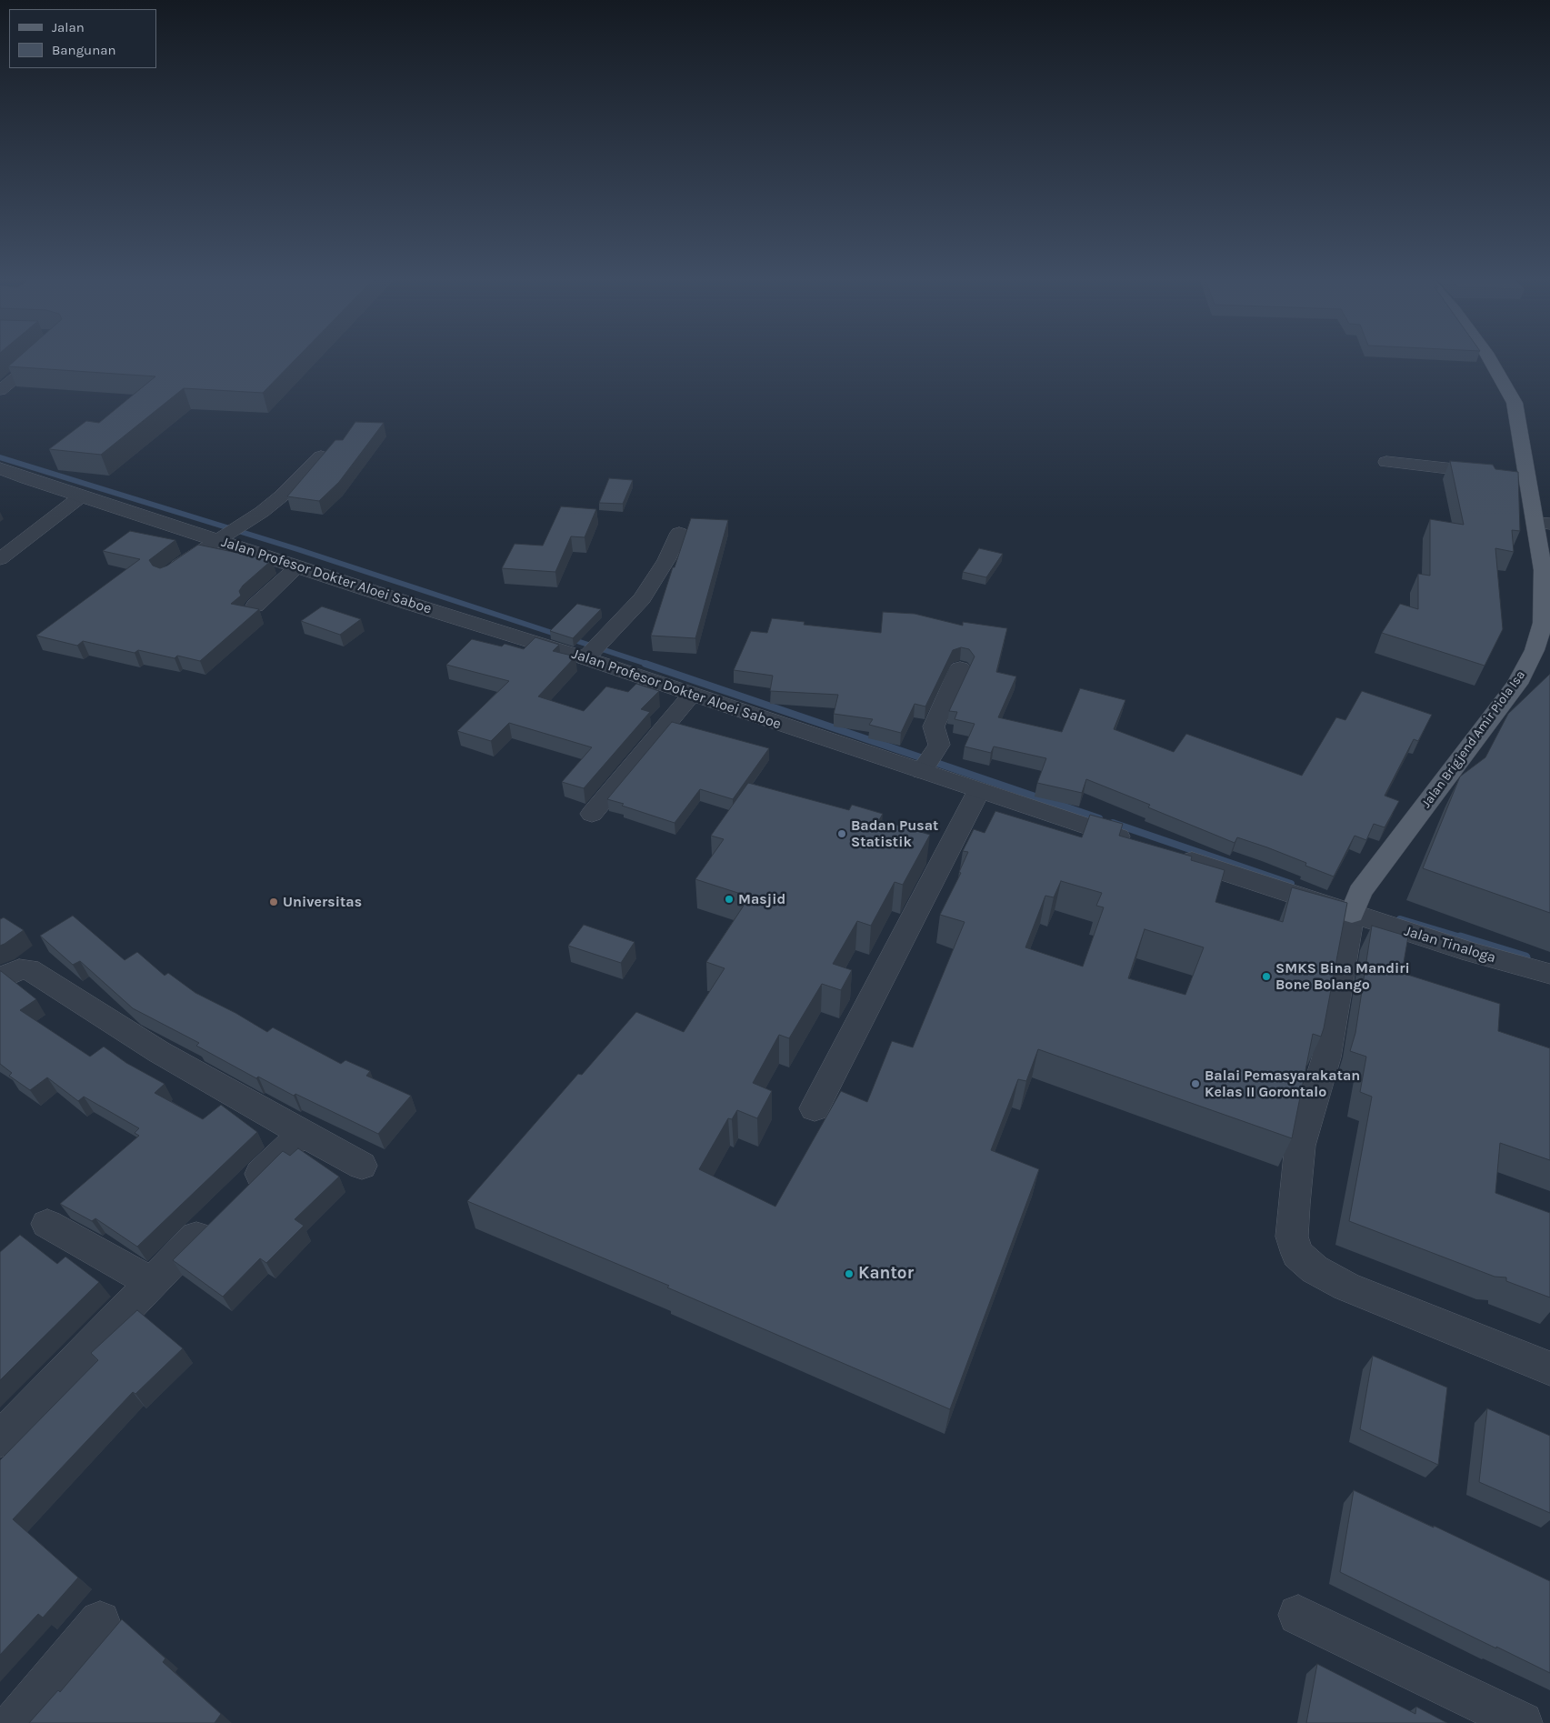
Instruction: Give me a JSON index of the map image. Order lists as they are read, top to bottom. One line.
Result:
{"streets":{"main road":["Jalan Brigjend Amir Piola Isa"],"street":["Jalan Profesor Dokter Aloei Saboe","Jalan Tinaloga"]},"crossings":[["Jalan Brigjend Amir Piola Isa","Jalan Tinaloga"]],"places":["Badan Pusat Statistik","Masjid","Universitas","SMKS Bina Mandiri Bone Bolango","Balai Pemasyarakatan Kelas II Gorontalo","Kantor"],"legend":["Jalan","Bangunan"]}
